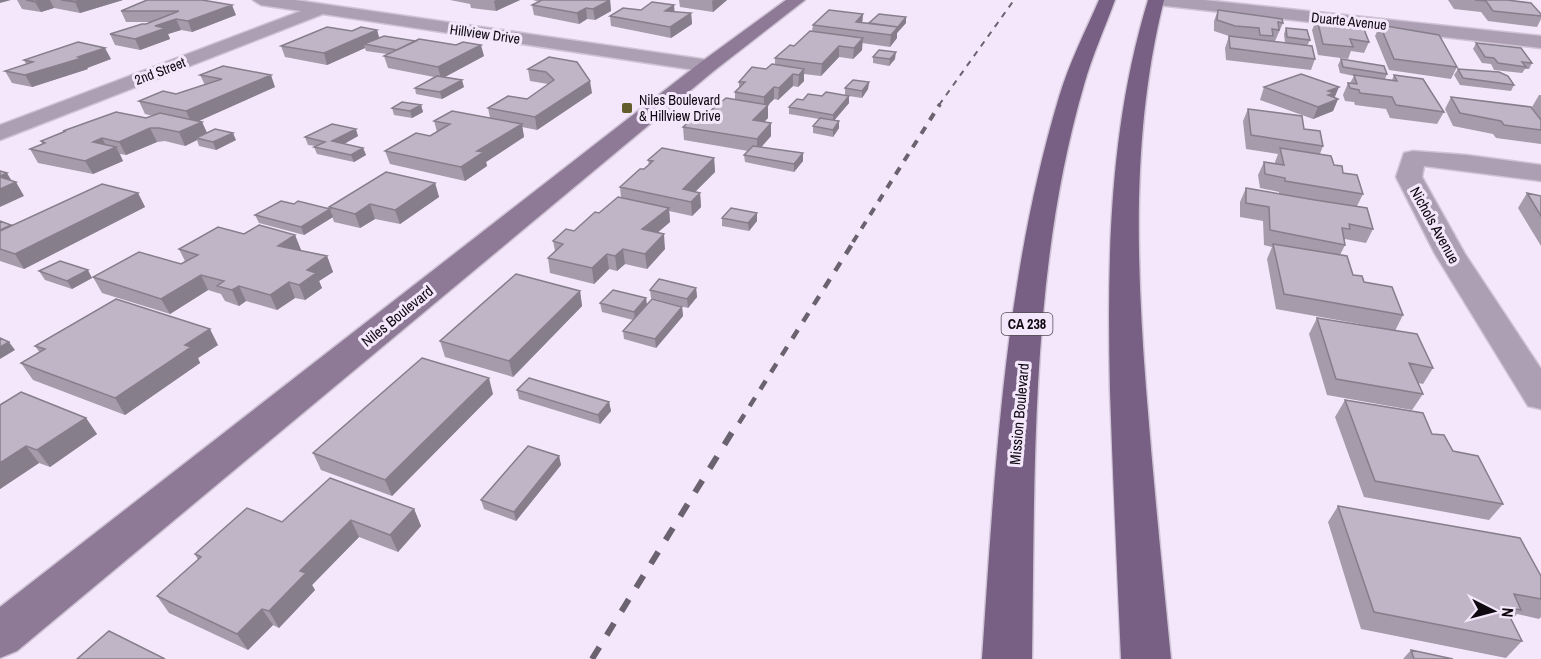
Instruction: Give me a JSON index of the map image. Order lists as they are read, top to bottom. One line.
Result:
{"streets":{"main road":["Niles Boulevard","CA 238","Mission Boulevard"],"street":["Duarte Avenue","Hillview Drive","2nd Street","Nichols Avenue"]},"crossings":[["Hillview Drive","2nd Street"],["Hillview Drive","Niles Boulevard"]],"places":{"transit":["Niles Boulevard & Hillview Drive"]},"north":"right"}
